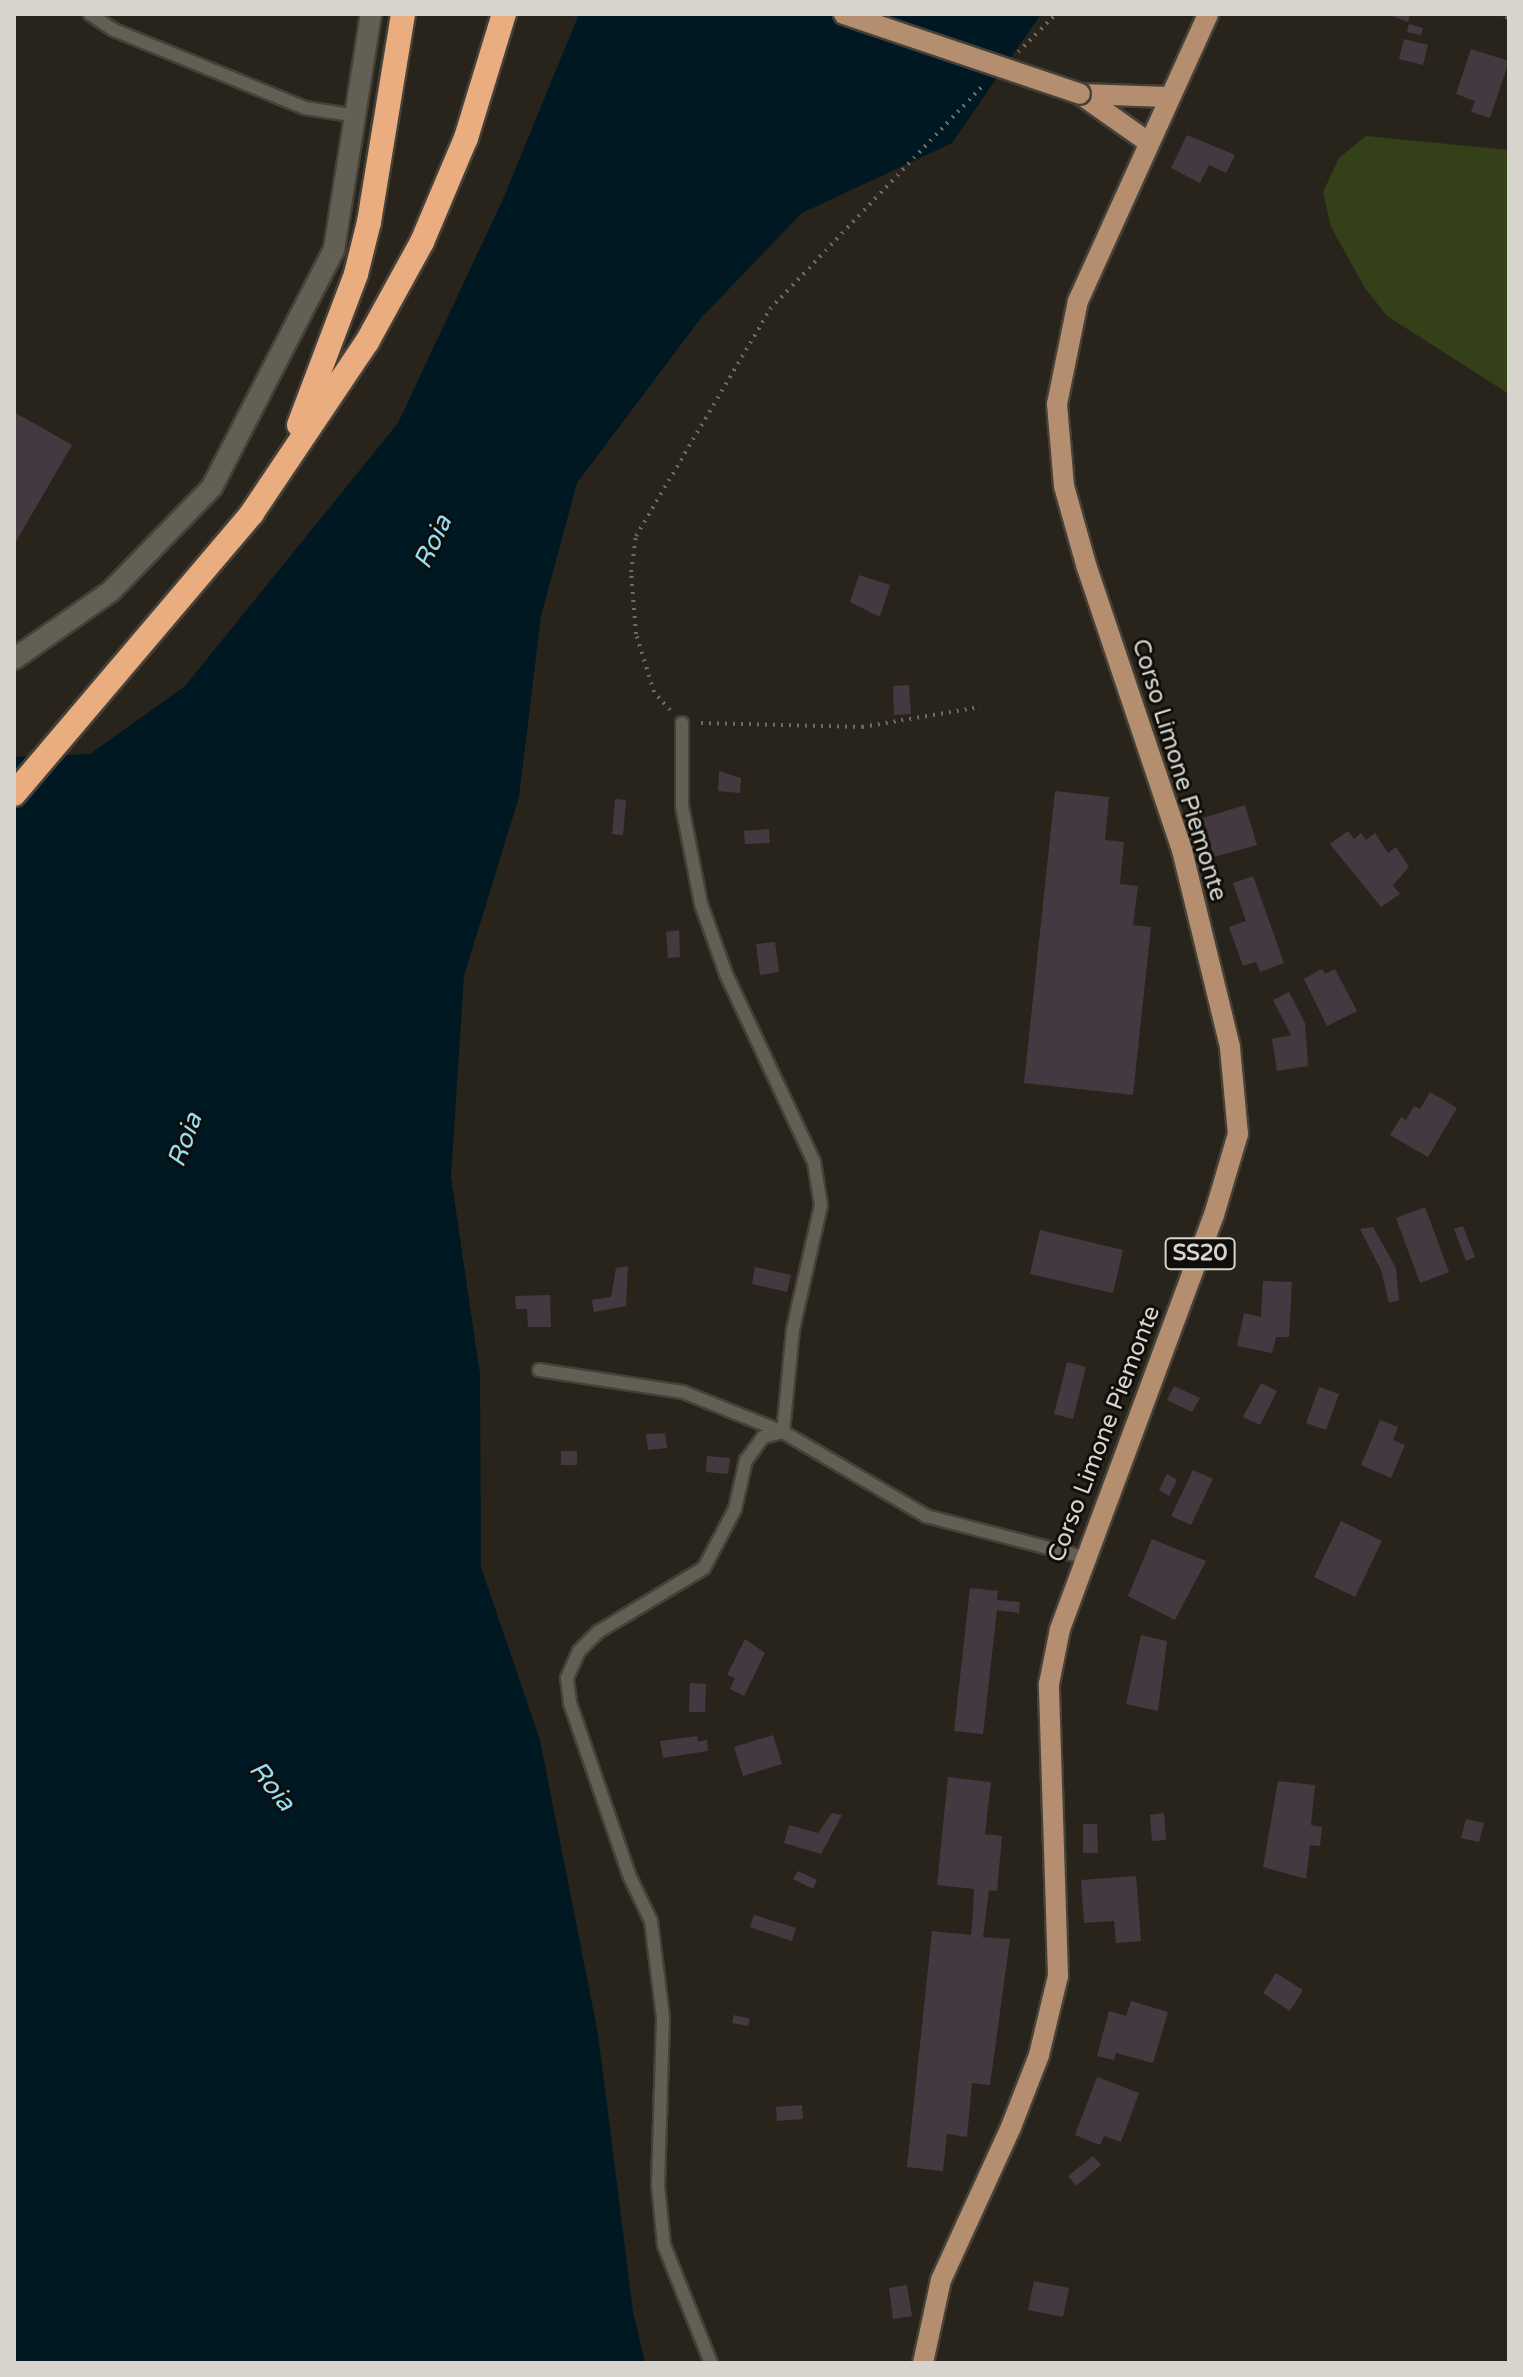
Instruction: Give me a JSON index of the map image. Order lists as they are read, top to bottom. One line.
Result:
{"streets":{"main road":["Corso Limone Piemonte","SS20"]},"crossings":[["Corso Limone Piemonte","SS20"]],"water":["Roia"]}
